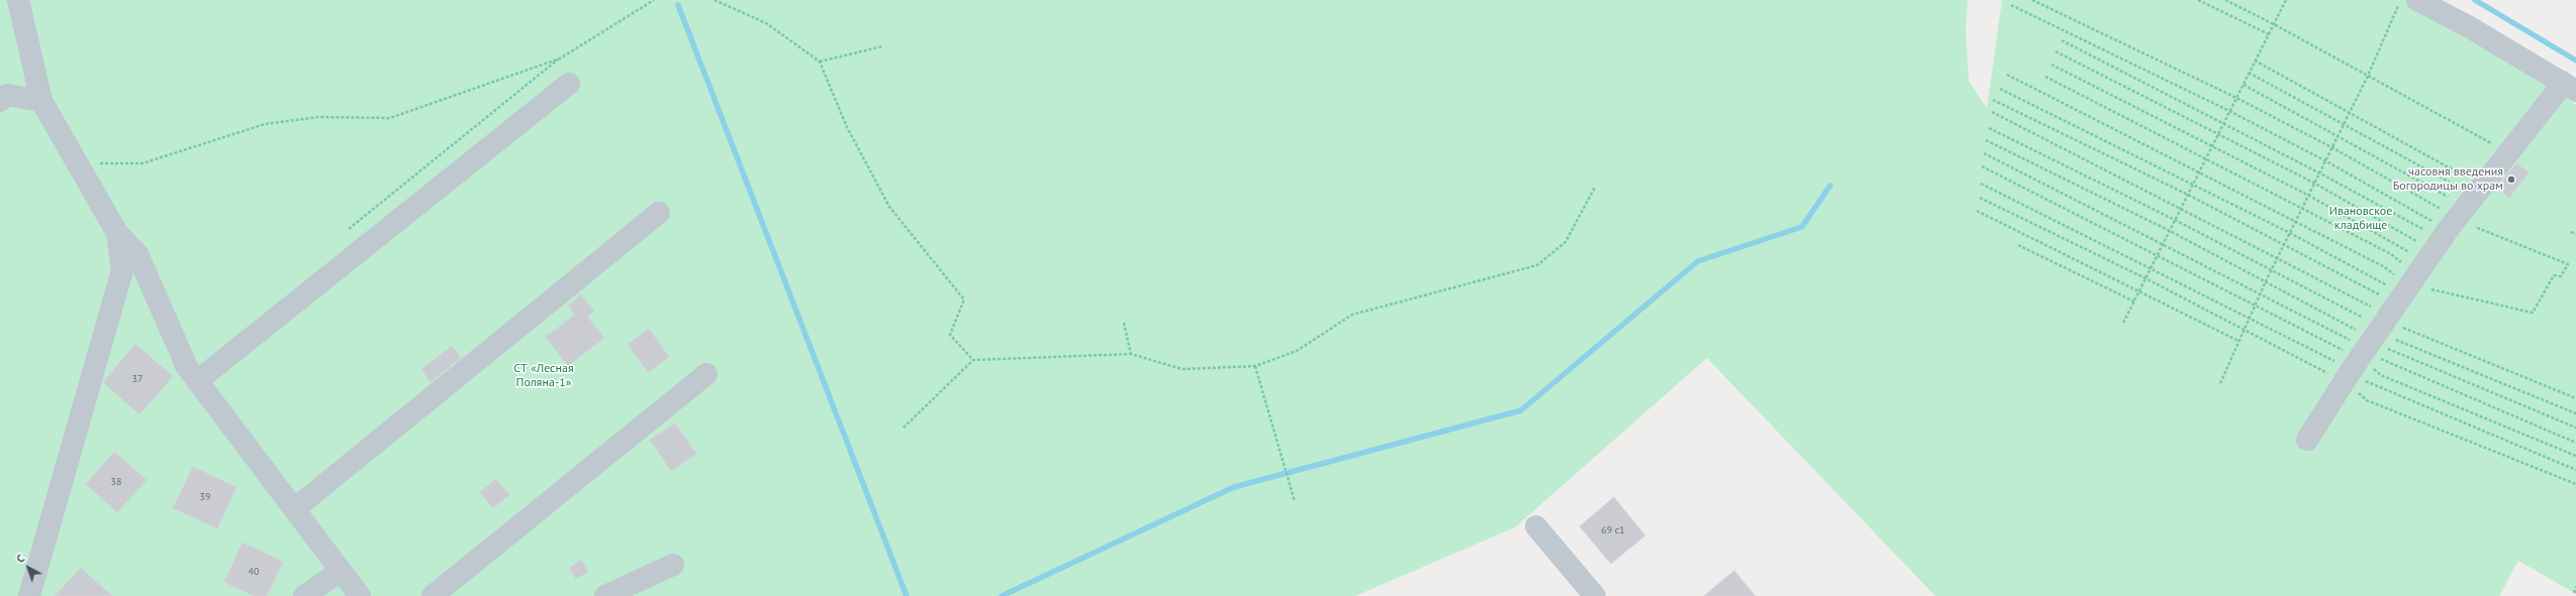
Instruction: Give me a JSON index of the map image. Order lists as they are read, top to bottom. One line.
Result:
{"parks":["Ивановское кладбище","СТ «Лесная Поляна-1»"],"places":["часовня введения Богородицы во храм"],"house_numbers":["37","38","39","69 с1","40"],"north":"top left"}
